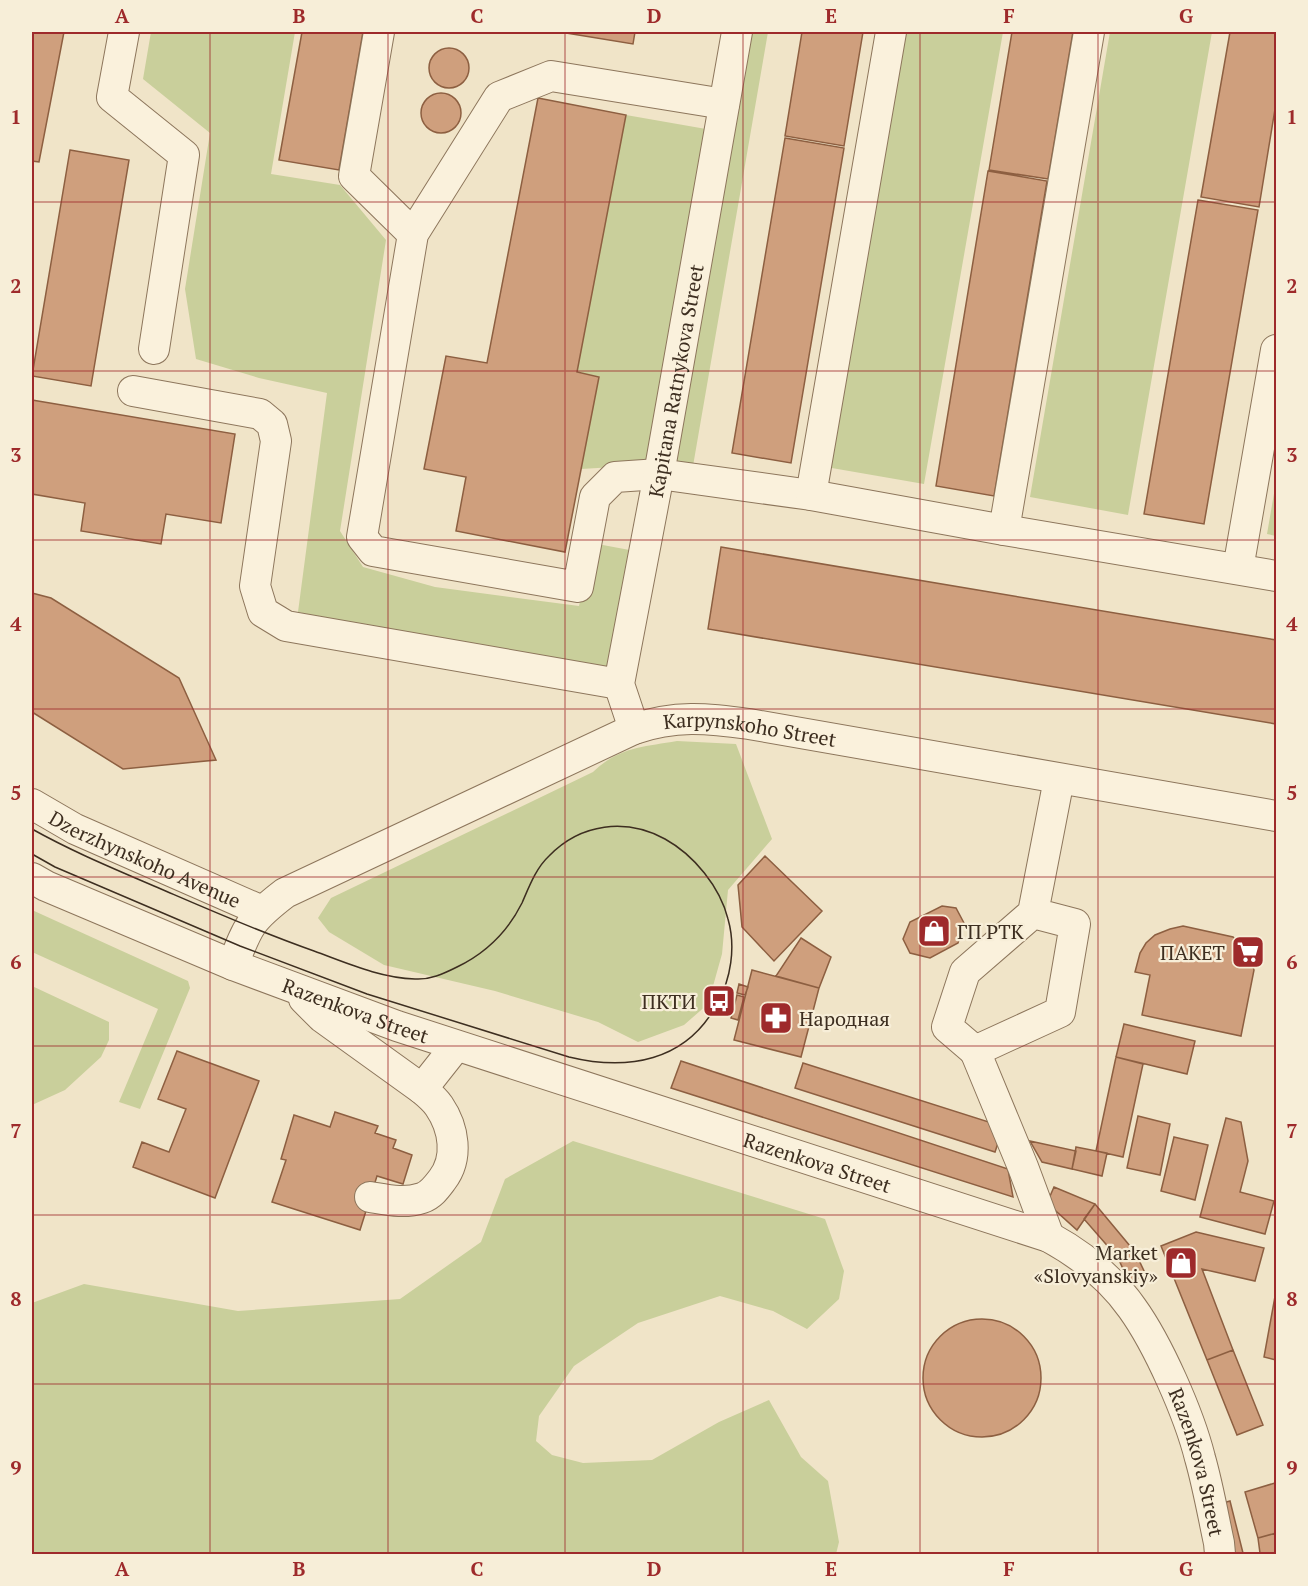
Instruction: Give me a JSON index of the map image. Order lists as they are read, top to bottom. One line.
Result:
{"streets":{"street":["Kapitana Ratnykova Street","Karpynskoho Street","Dzerzhynskoho Avenue","Razenkova Street"]},"crossings":[["Kapitana Ratnykova Street","Karpynskoho Street"],["Karpynskoho Street","Dzerzhynskoho Avenue"],["Karpynskoho Street","Razenkova Street"]],"places":{"shop":["ГП РТК","Market «Slovyanskiy»"],"supermarket":["ПАКЕТ"],"bus stop":["ПКТИ"],"pharmacy":["Народная"]},"grid":{"columns":["A","B","C","D","E","F","G"],"rows":["1","2","3","4","5","6","7","8","9"]}}
